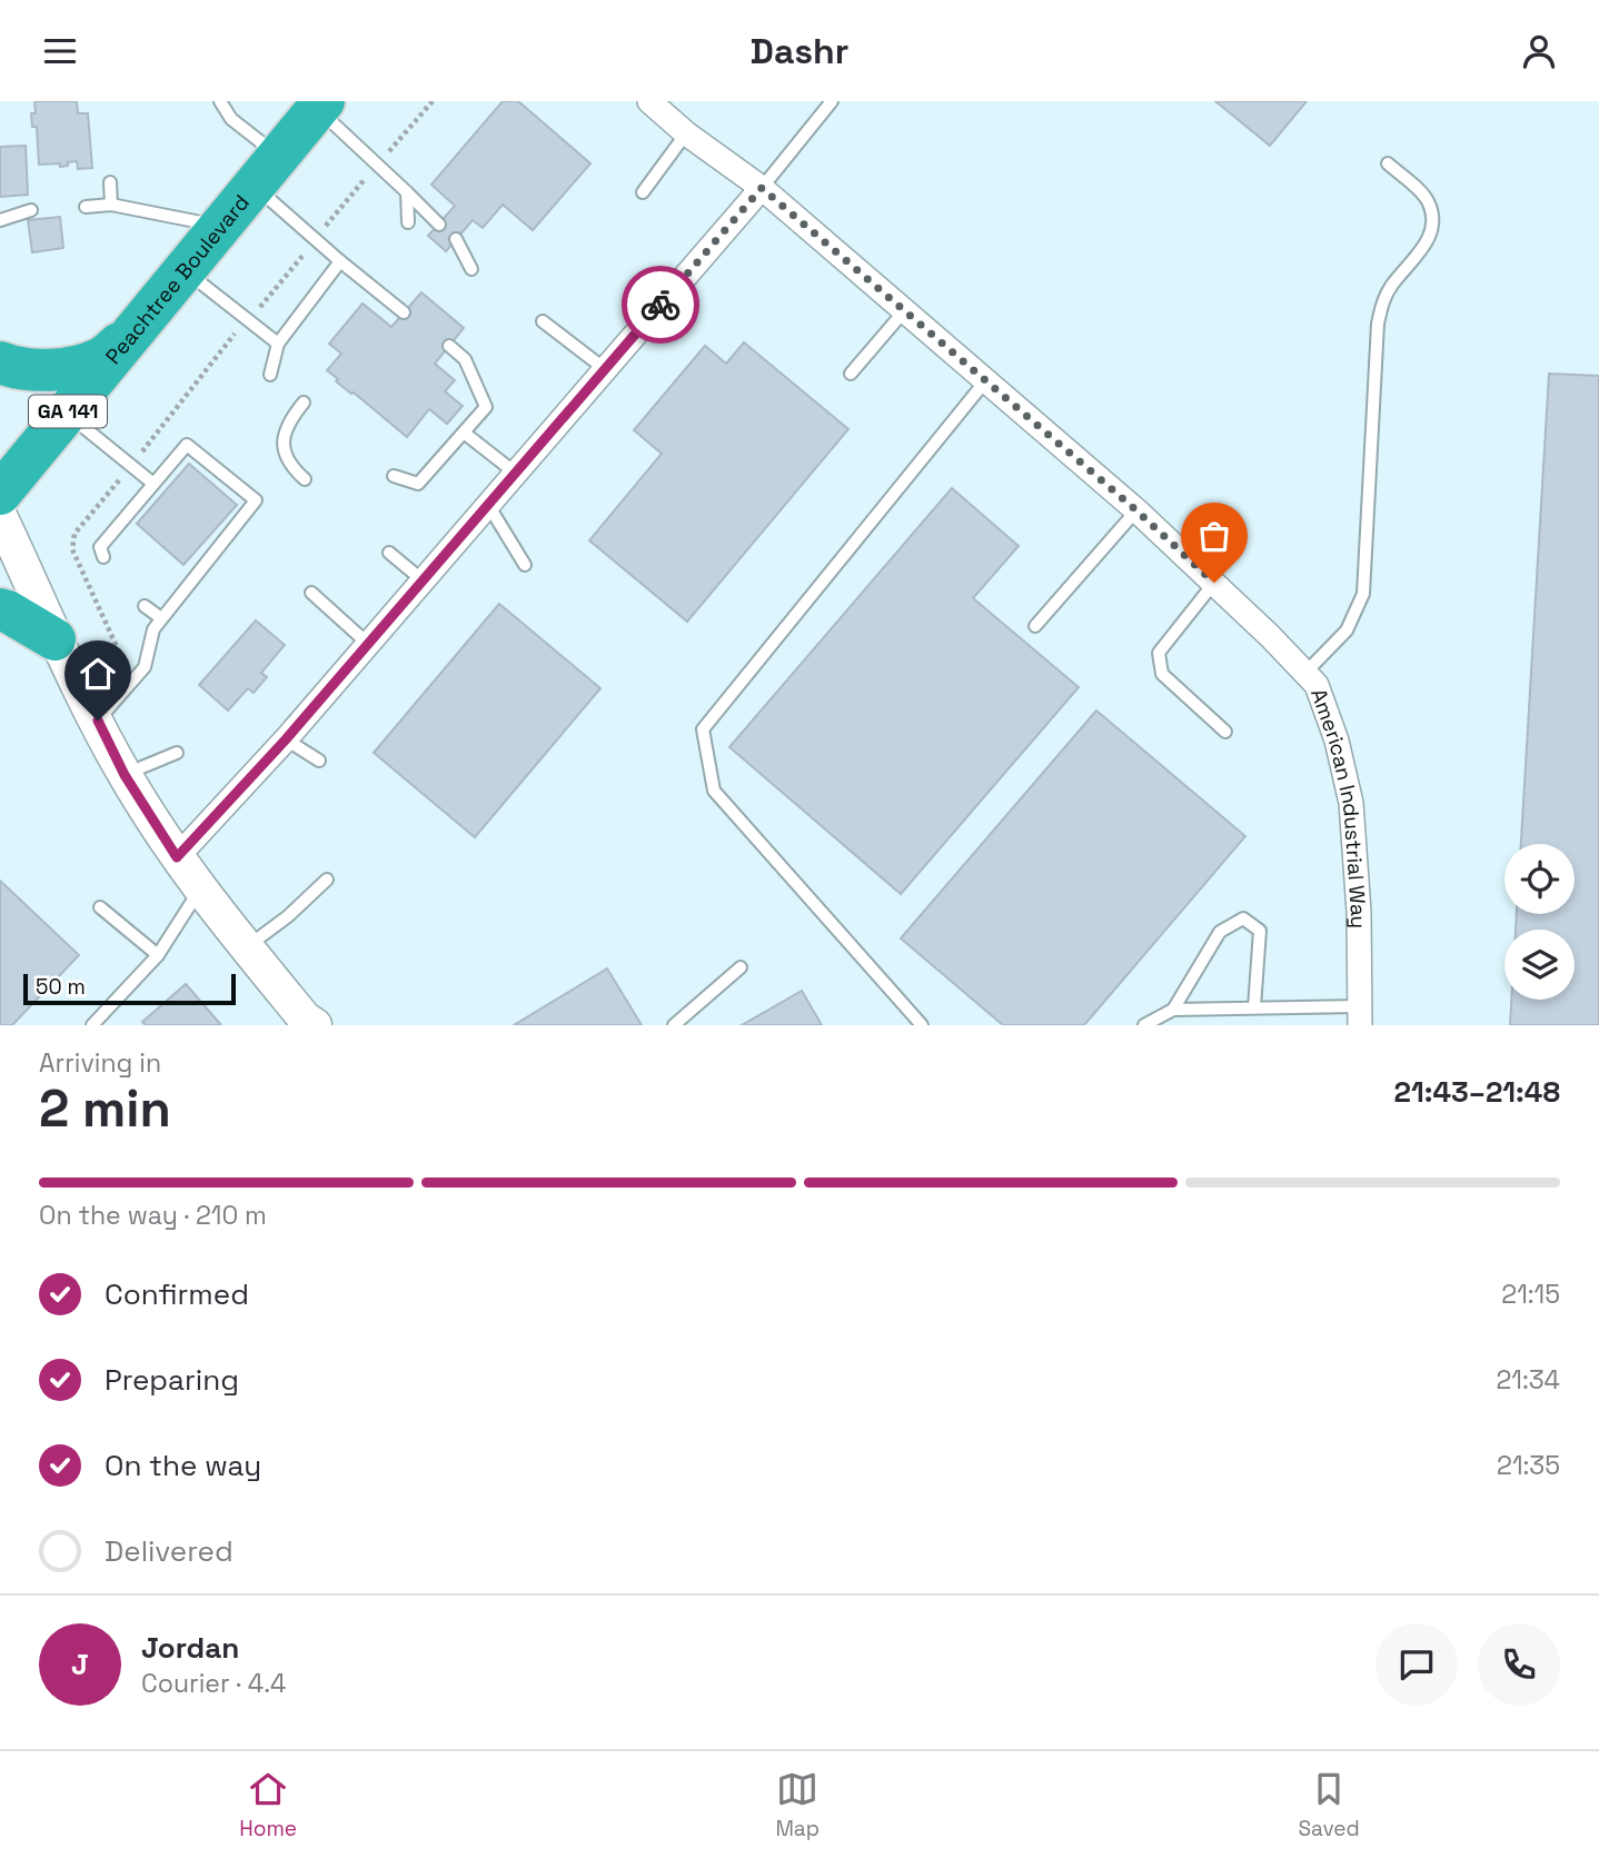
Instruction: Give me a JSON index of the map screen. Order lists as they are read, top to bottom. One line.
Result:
{"streets":{"highway":["Peachtree Boulevard","GA 141"],"street":["American Industrial Way"]},"scale_bar":"50 m","page":{"header":"Dashr","scale":"50 m","heading":["2 min","Arriving in","21:43–21:48"],"panel":["Jordan","Courier · 4.4"],"bar":"On the way · 210 m","list":[["Confirmed","21:15"],["Preparing","21:34"],["On the way","21:35"],"Delivered"],"round":"J","tabs":["Home","Map","Saved"]}}
